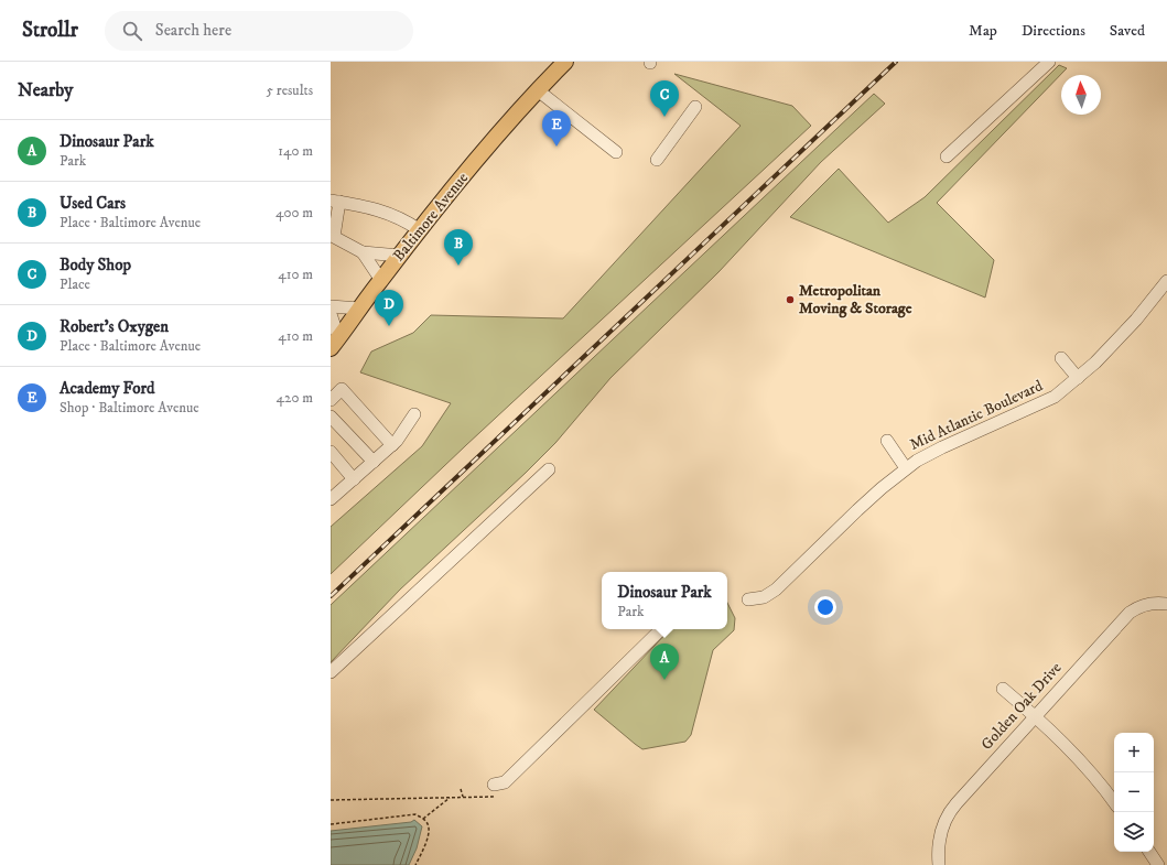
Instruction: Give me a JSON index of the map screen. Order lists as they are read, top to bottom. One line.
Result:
{"streets":{"main road":["Baltimore Avenue"],"street":["Mid Atlantic Boulevard","Golden Oak Drive"]},"places":["Metropolitan Moving & Storage"],"north":"top","page":{"header":"Strollr","search":"Search here","nav":["Map","Directions","Saved"],"heading":["Nearby","5 results"],"pins":["C","E","B","D","A"],"list":[{"mark":"A","name":"Dinosaur Park","note":"Park","value":"140 m"},{"mark":"B","name":"Used Cars","note":"Place · Baltimore Avenue","value":"400 m"},{"mark":"C","name":"Body Shop","note":"Place","value":"410 m"},{"mark":"D","name":"Robert's Oxygen","note":"Place · Baltimore Avenue","value":"410 m"},{"mark":"E","name":"Academy Ford","note":"Shop · Baltimore Avenue","value":"420 m"}],"popup":["Dinosaur Park","Park"],"map_buttons":["+","−"]}}
